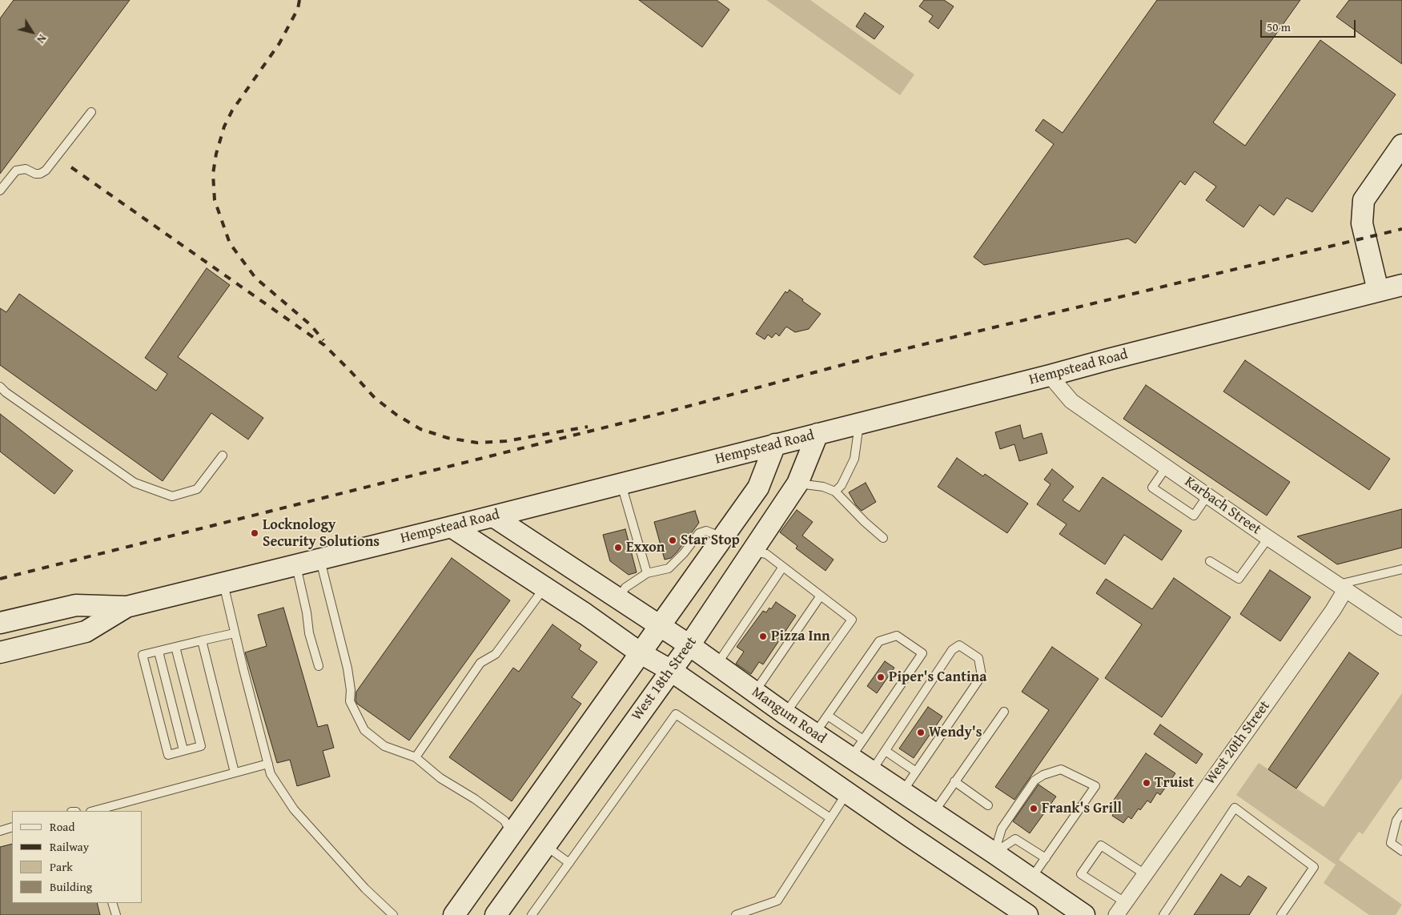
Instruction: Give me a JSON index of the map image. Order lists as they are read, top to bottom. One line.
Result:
{"streets":{"main road":["Hempstead Road","West 18th Street","Mangum Road"],"street":["Karbach Street","West 20th Street"]},"crossings":[["Hempstead Road","Karbach Street"],["Hempstead Road","West 18th Street"],["Hempstead Road","Mangum Road"],["Karbach Street","West 20th Street"],["West 18th Street","Mangum Road"]],"places":["Locknology Security Solutions","Star Stop","Exxon","Pizza Inn","Piper's Cantina","Wendy's","Truist","Frank's Grill"],"legend":["Road","Railway","Park","Building"],"scale_bar":"50 m","north":"bottom right"}
